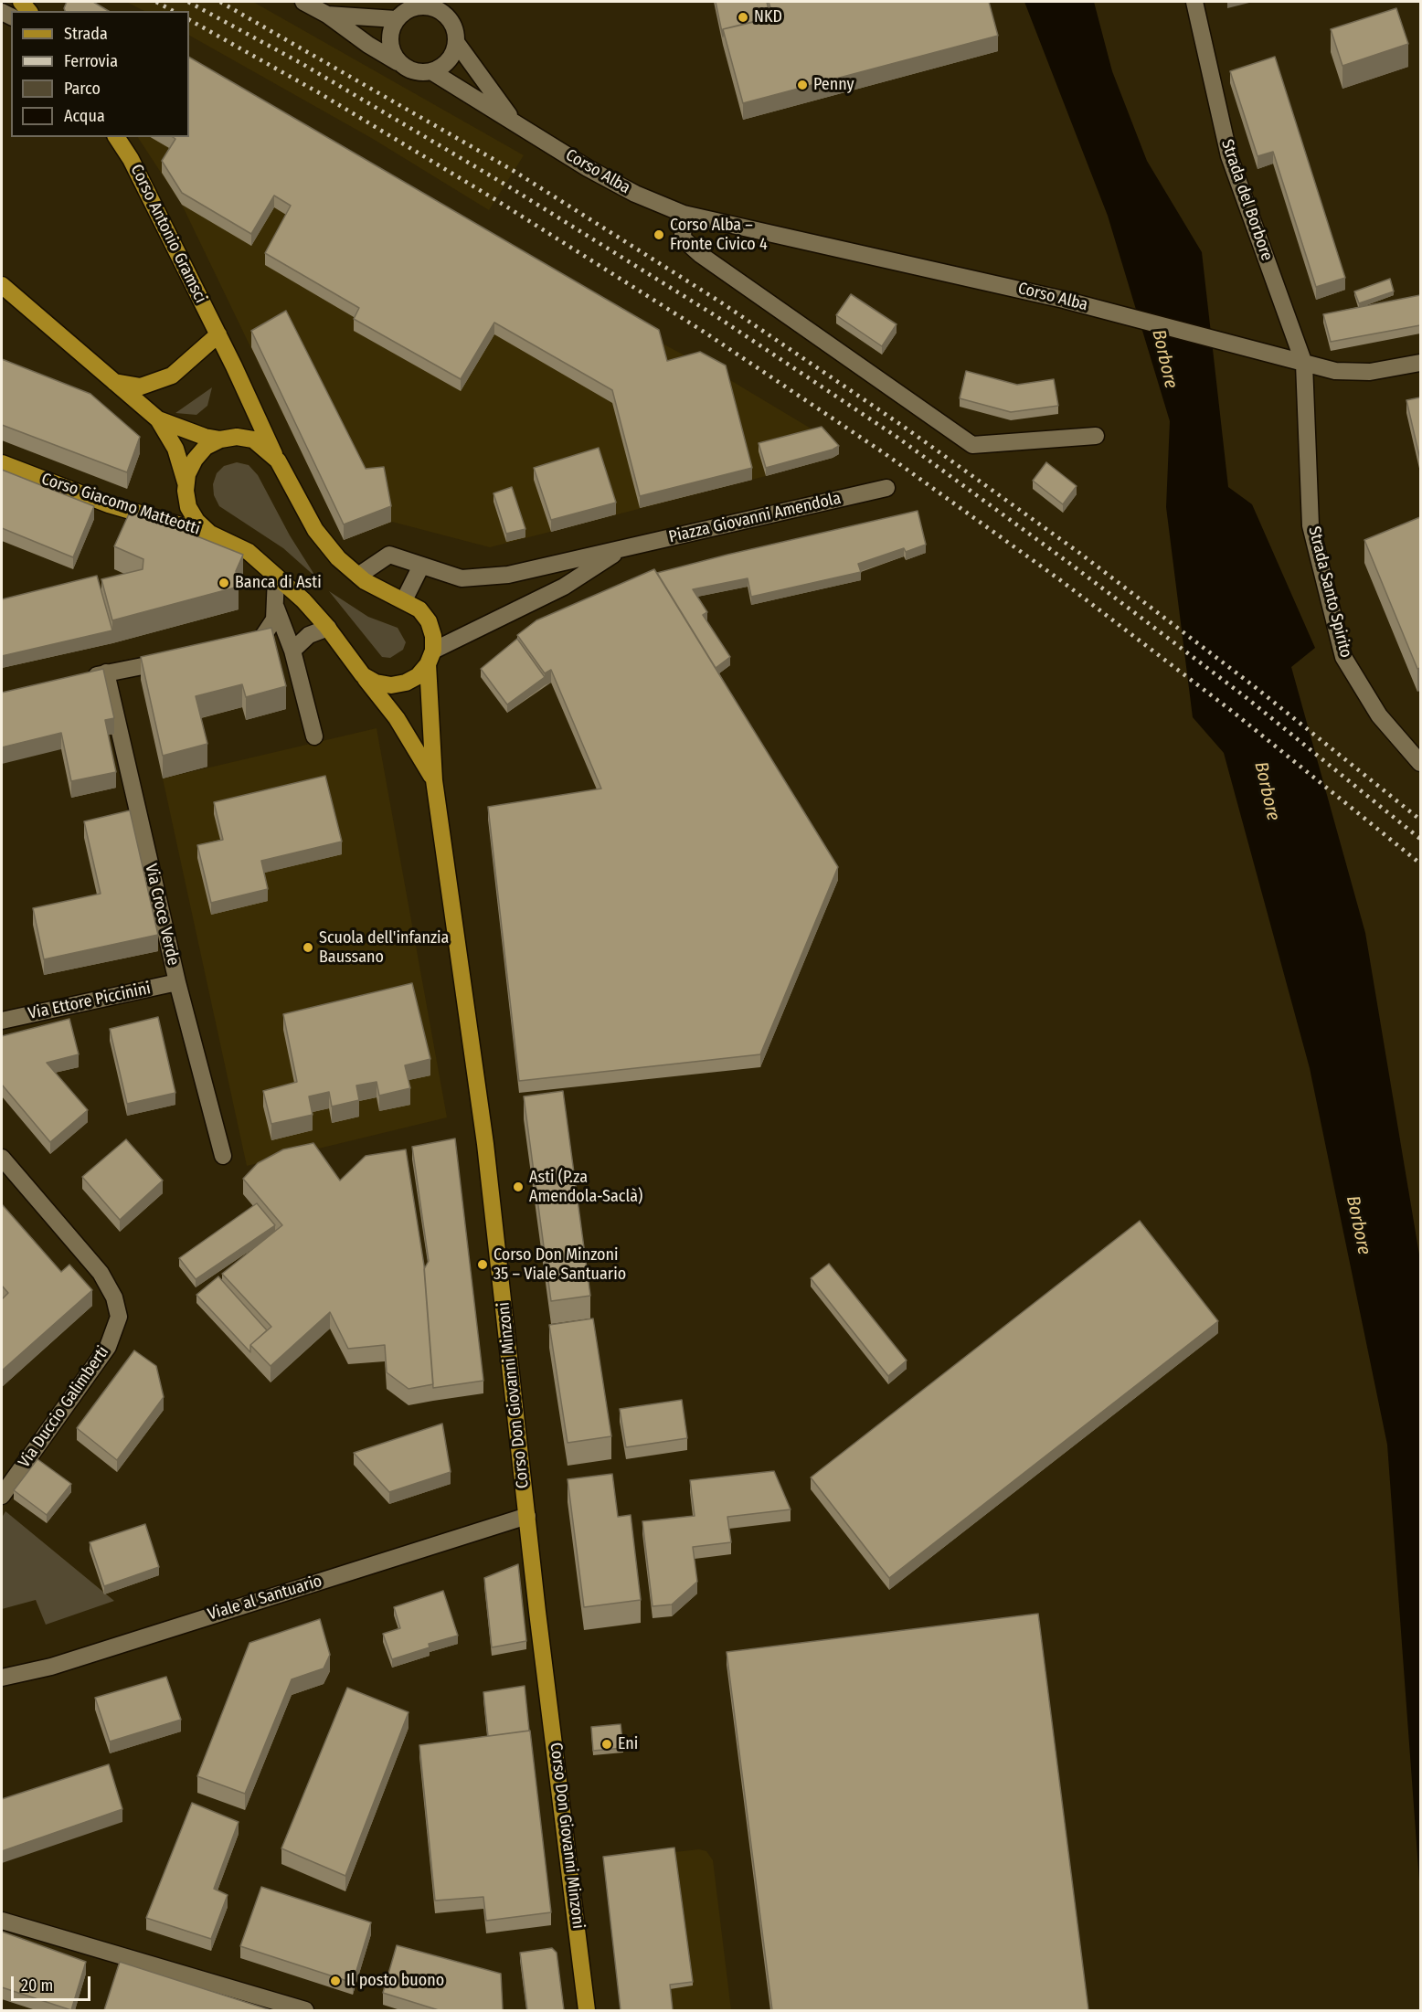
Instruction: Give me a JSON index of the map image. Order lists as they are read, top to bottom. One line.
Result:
{"streets":{"main road":["Corso Antonio Gramsci","Corso Giacomo Matteotti","Piazza Giovanni Amendola","Corso Don Giovanni Minzoni"],"street":["Corso Alba","Strada del Borbore","Strada Santo Spirito","Via Croce Verde","Via Ettore Piccinini","Via Duccio Galimberti","Viale al Santuario"]},"crossings":[["Corso Alba","Strada del Borbore"],["Corso Alba","Strada Santo Spirito"],["Strada del Borbore","Strada Santo Spirito"],["Piazza Giovanni Amendola","Corso Don Giovanni Minzoni"],["Via Croce Verde","Via Ettore Piccinini"],["Corso Don Giovanni Minzoni","Viale al Santuario"]],"water":["Borbore"],"places":["NKD","Penny","Corso Alba – Fronte Civico 4","Banca di Asti","Scuola dell'infanzia Baussano","Asti (P.za Amendola-Saclà)","Corso Don Minzoni 35 – Viale Santuario","Eni","Il posto buono"],"legend":["Strada","Ferrovia","Parco","Acqua"],"scale_bar":"20 m"}
